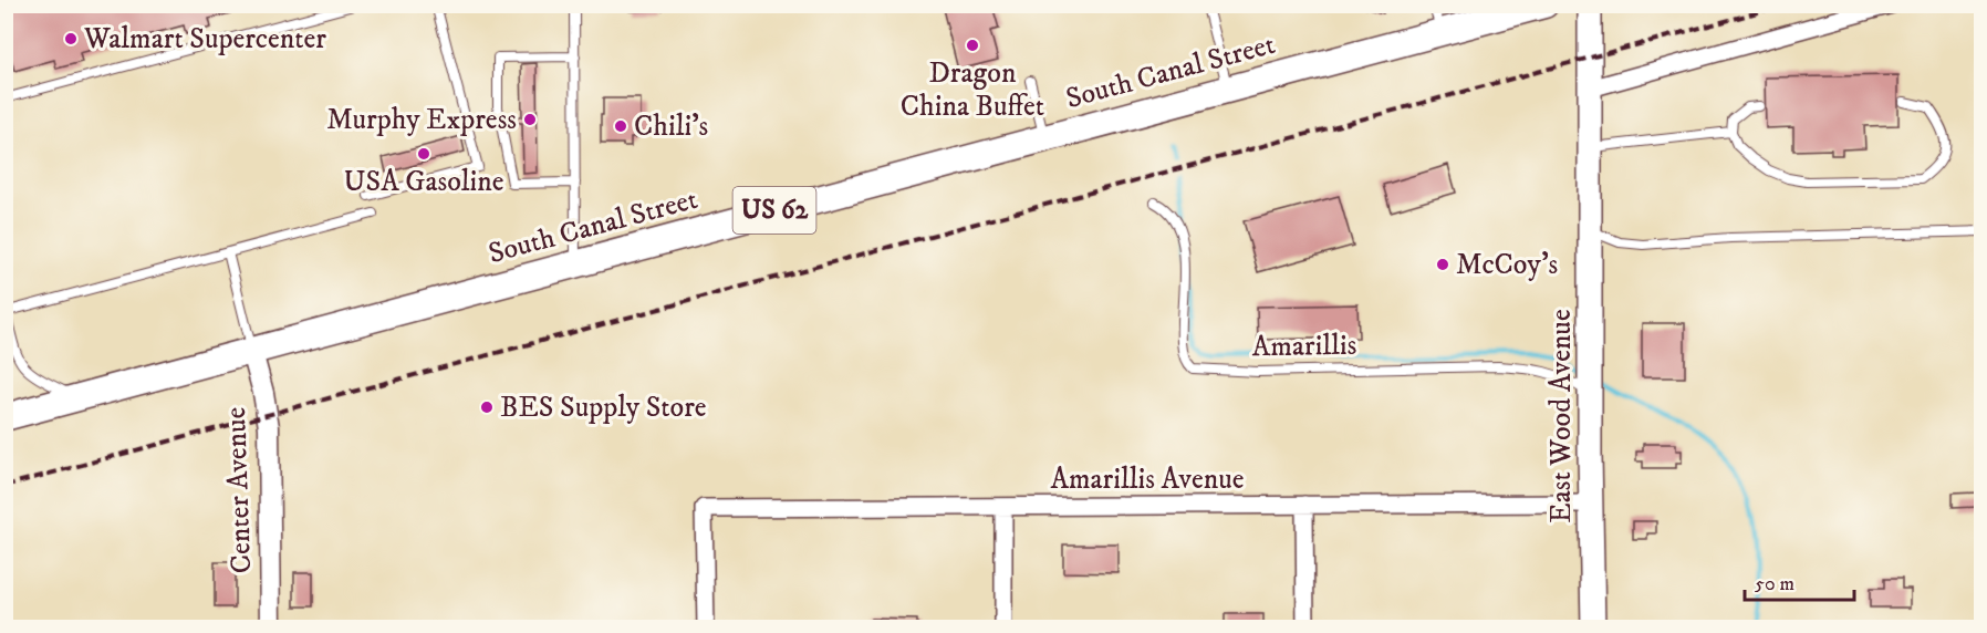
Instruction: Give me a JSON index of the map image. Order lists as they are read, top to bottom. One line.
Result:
{"streets":{"highway":["South Canal Street","US 62"],"main road":["East Wood Avenue"],"street":["Amarillis Avenue","Center Avenue"],"lane":["Amarillis"]},"crossings":[["South Canal Street","Center Avenue"],["Amarillis","East Wood Avenue"],["East Wood Avenue","Amarillis Avenue"]],"places":["Walmart Supercenter","Dragon China Buffet","Murphy Express","Chili's","USA Gasoline","McCoy's","BES Supply Store"],"scale_bar":"50 m"}
